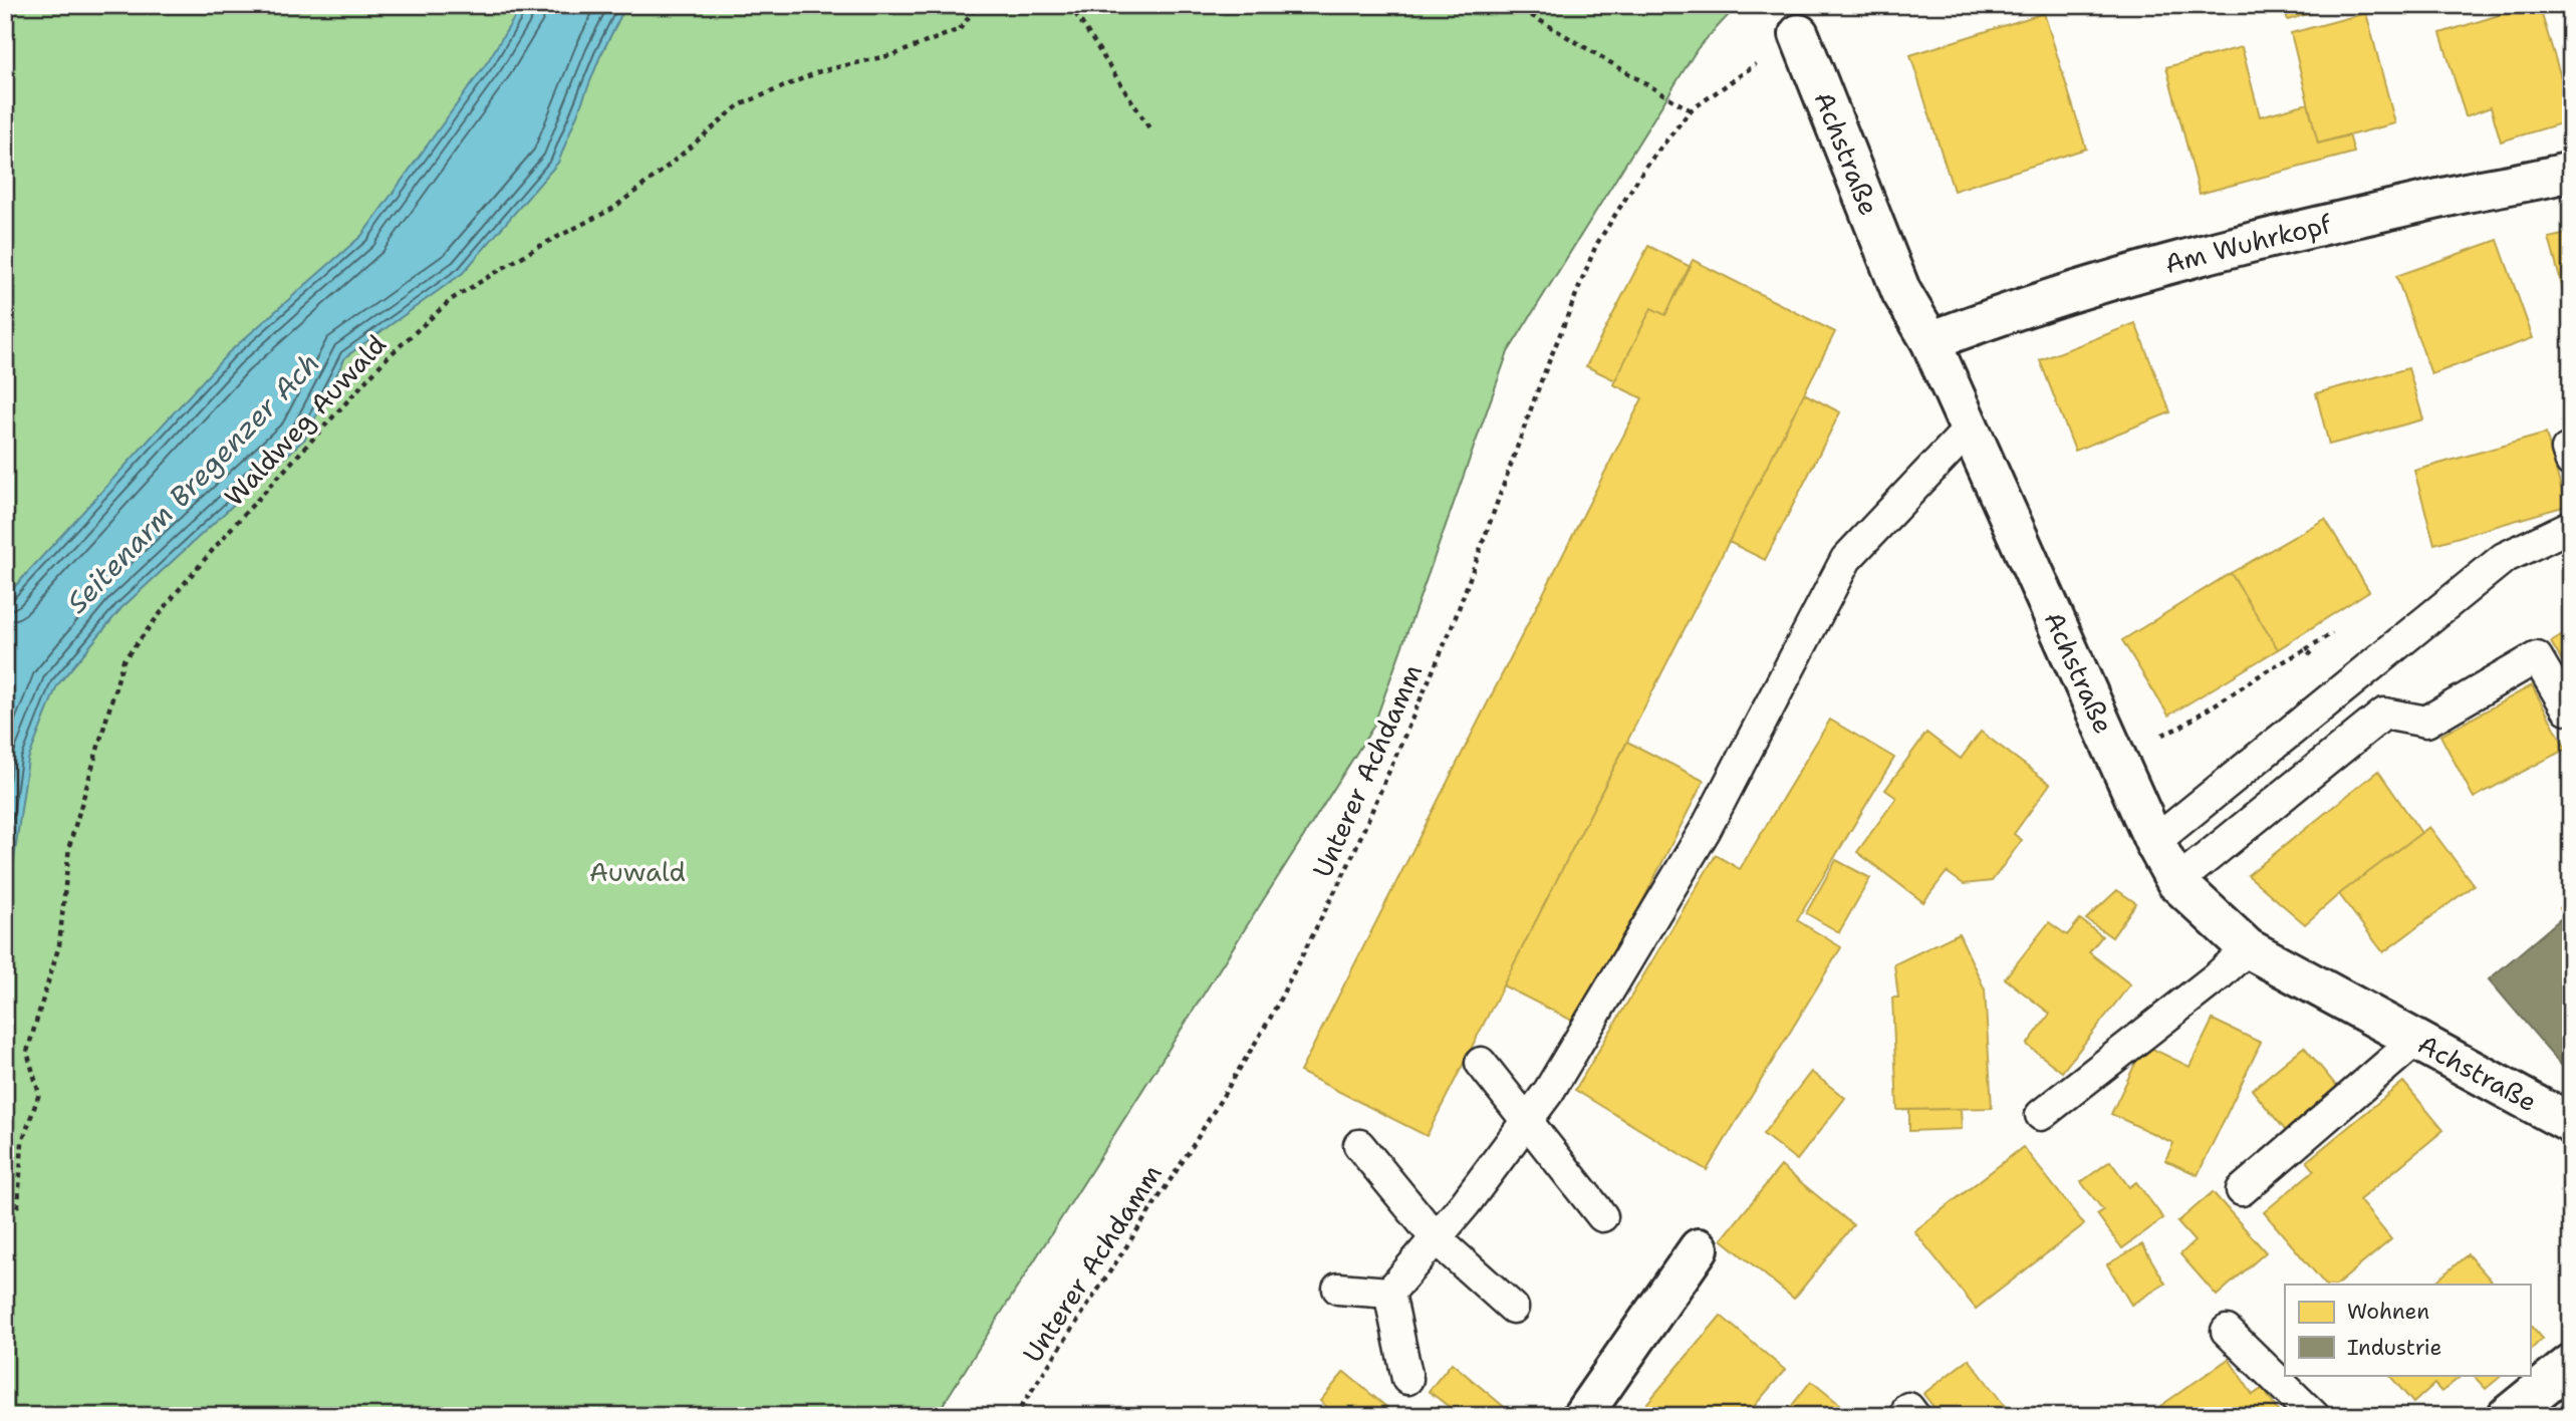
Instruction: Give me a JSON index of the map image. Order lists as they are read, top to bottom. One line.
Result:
{"streets":{"street":["Achstraße","Am Wuhrkopf"],"path":["Waldweg Auwald","Unterer Achdamm"]},"crossings":[["Achstraße","Am Wuhrkopf"]],"water":["Seitenarm Bregenzer Ach"],"parks":["Auwald"],"legend":["Wohnen","Industrie"]}
